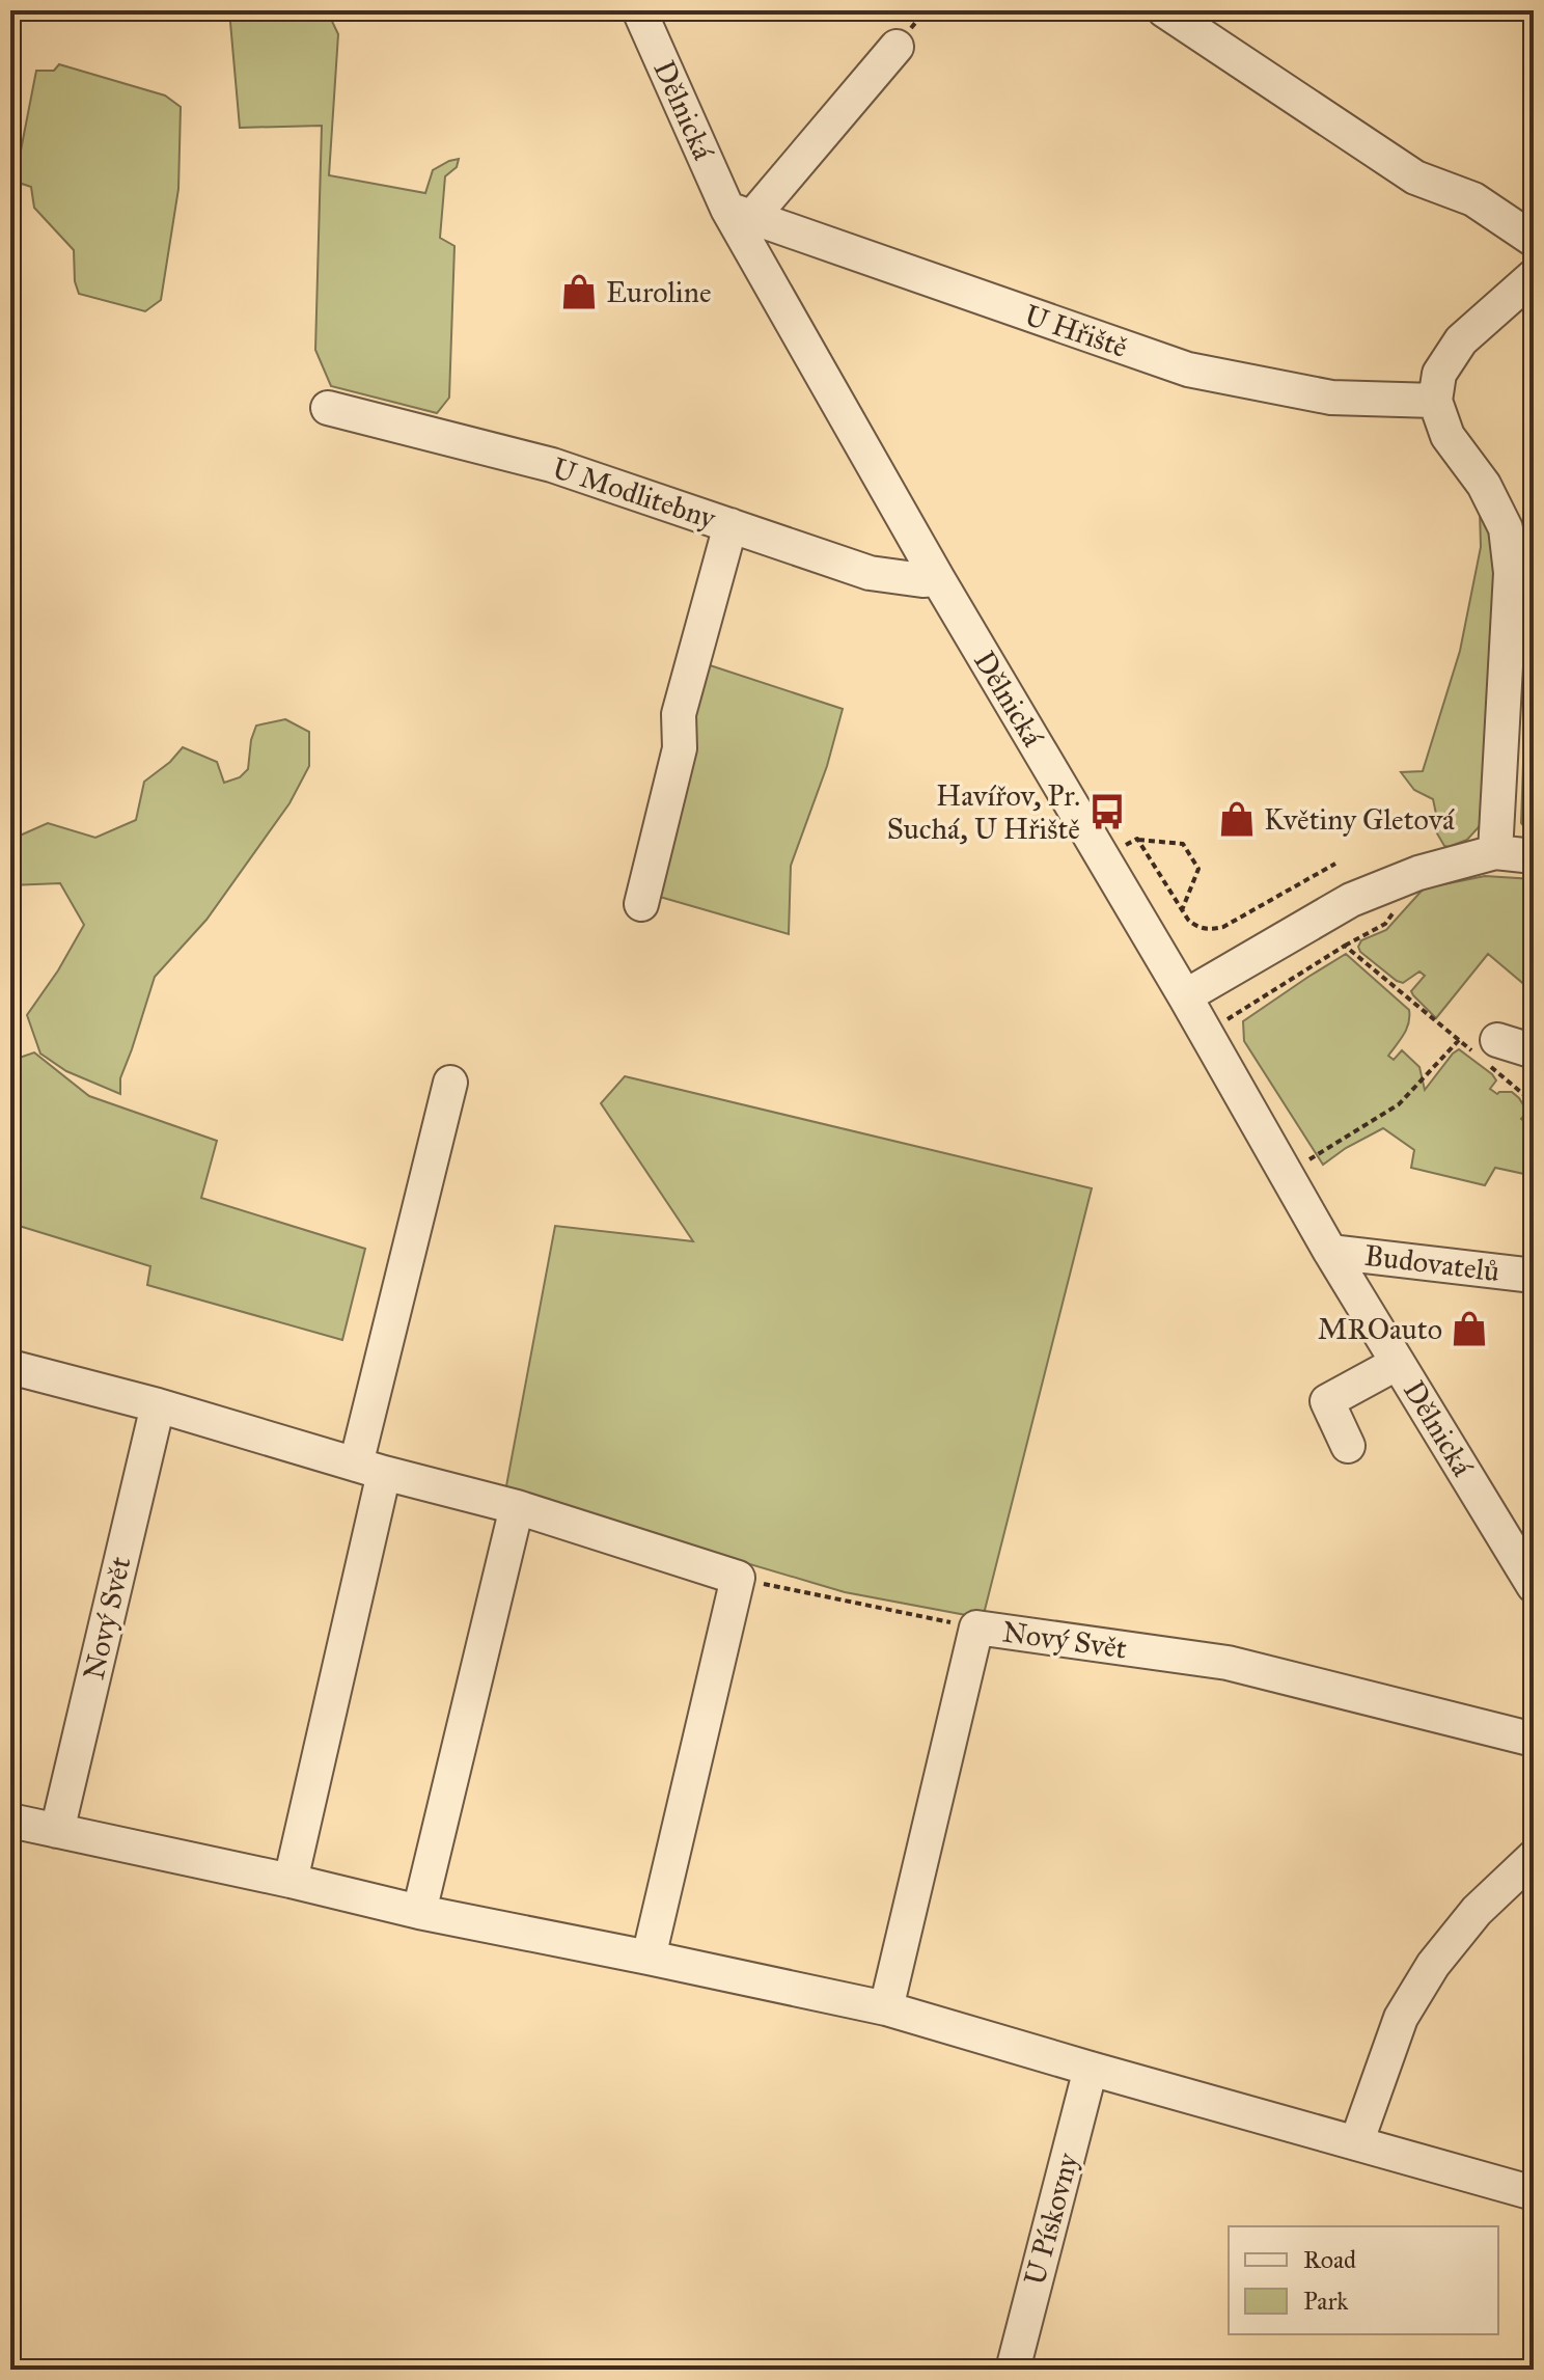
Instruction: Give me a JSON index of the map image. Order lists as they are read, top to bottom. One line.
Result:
{"streets":{"street":["Dělnická","U Hřiště","U Modlitebny","Budovatelů","Nový Svět","U Pískovny"]},"crossings":[["Dělnická","U Hřiště"],["Dělnická","U Modlitebny"],["Dělnická","Budovatelů"]],"places":{"shop":["Euroline","Květiny Gletová","MROauto"],"bus stop":["Havířov, Pr. Suchá, U Hřiště"]},"legend":["Road","Park"]}
